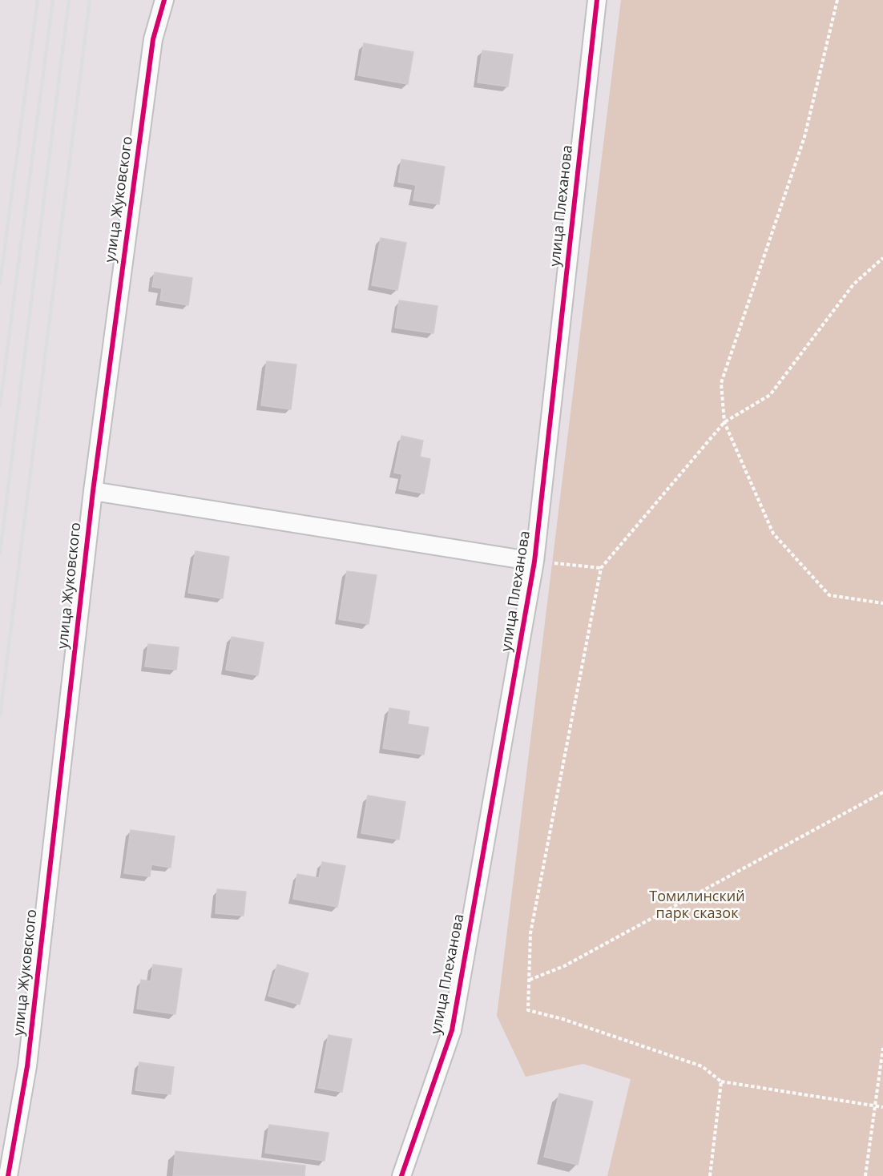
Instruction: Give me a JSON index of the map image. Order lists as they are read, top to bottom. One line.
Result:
{"streets":{"street":["улица Жуковского","улица Плеханова"]},"parks":["Томилинский парк сказок"]}
